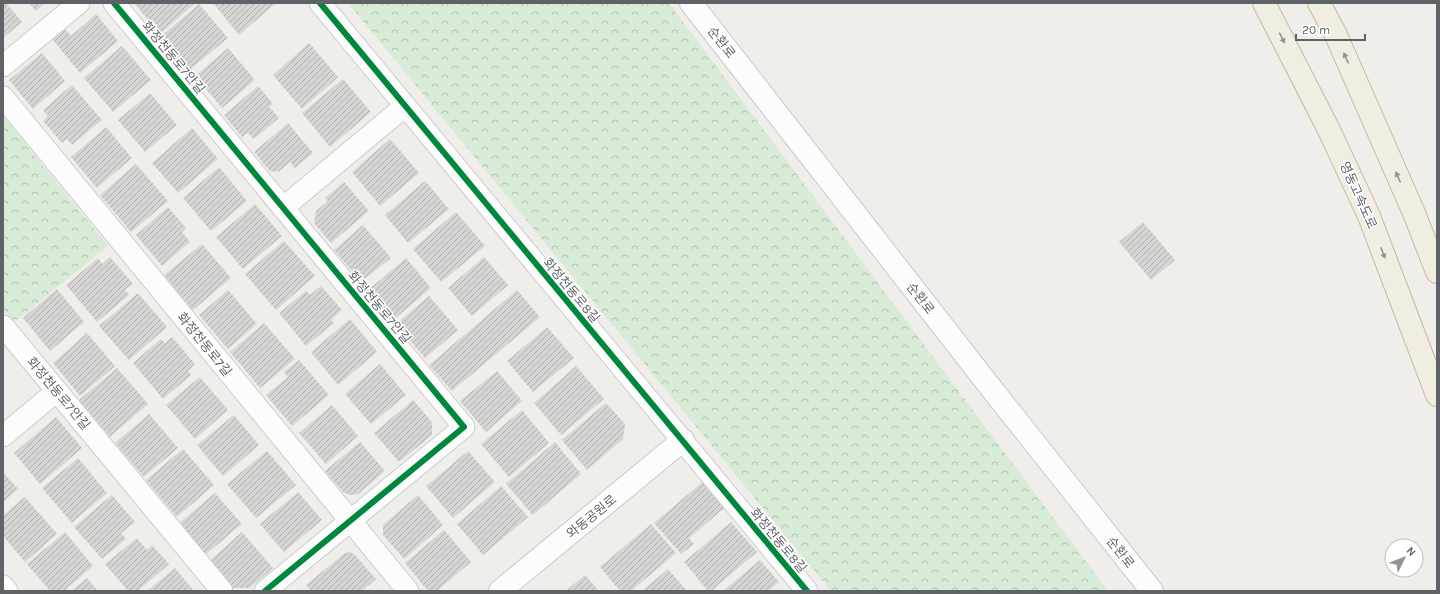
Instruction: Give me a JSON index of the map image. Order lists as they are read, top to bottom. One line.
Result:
{"streets":{"highway":["영동고속도로"],"main road":["순환로","와동공원로"],"street":["화정천동로7안길","화정천동로8길","화정천동로7길"]},"crossings":[["화정천동로7안길","화정천동로7길"],["화정천동로8길","와동공원로"]],"scale_bar":"20 m","north":"top right"}
